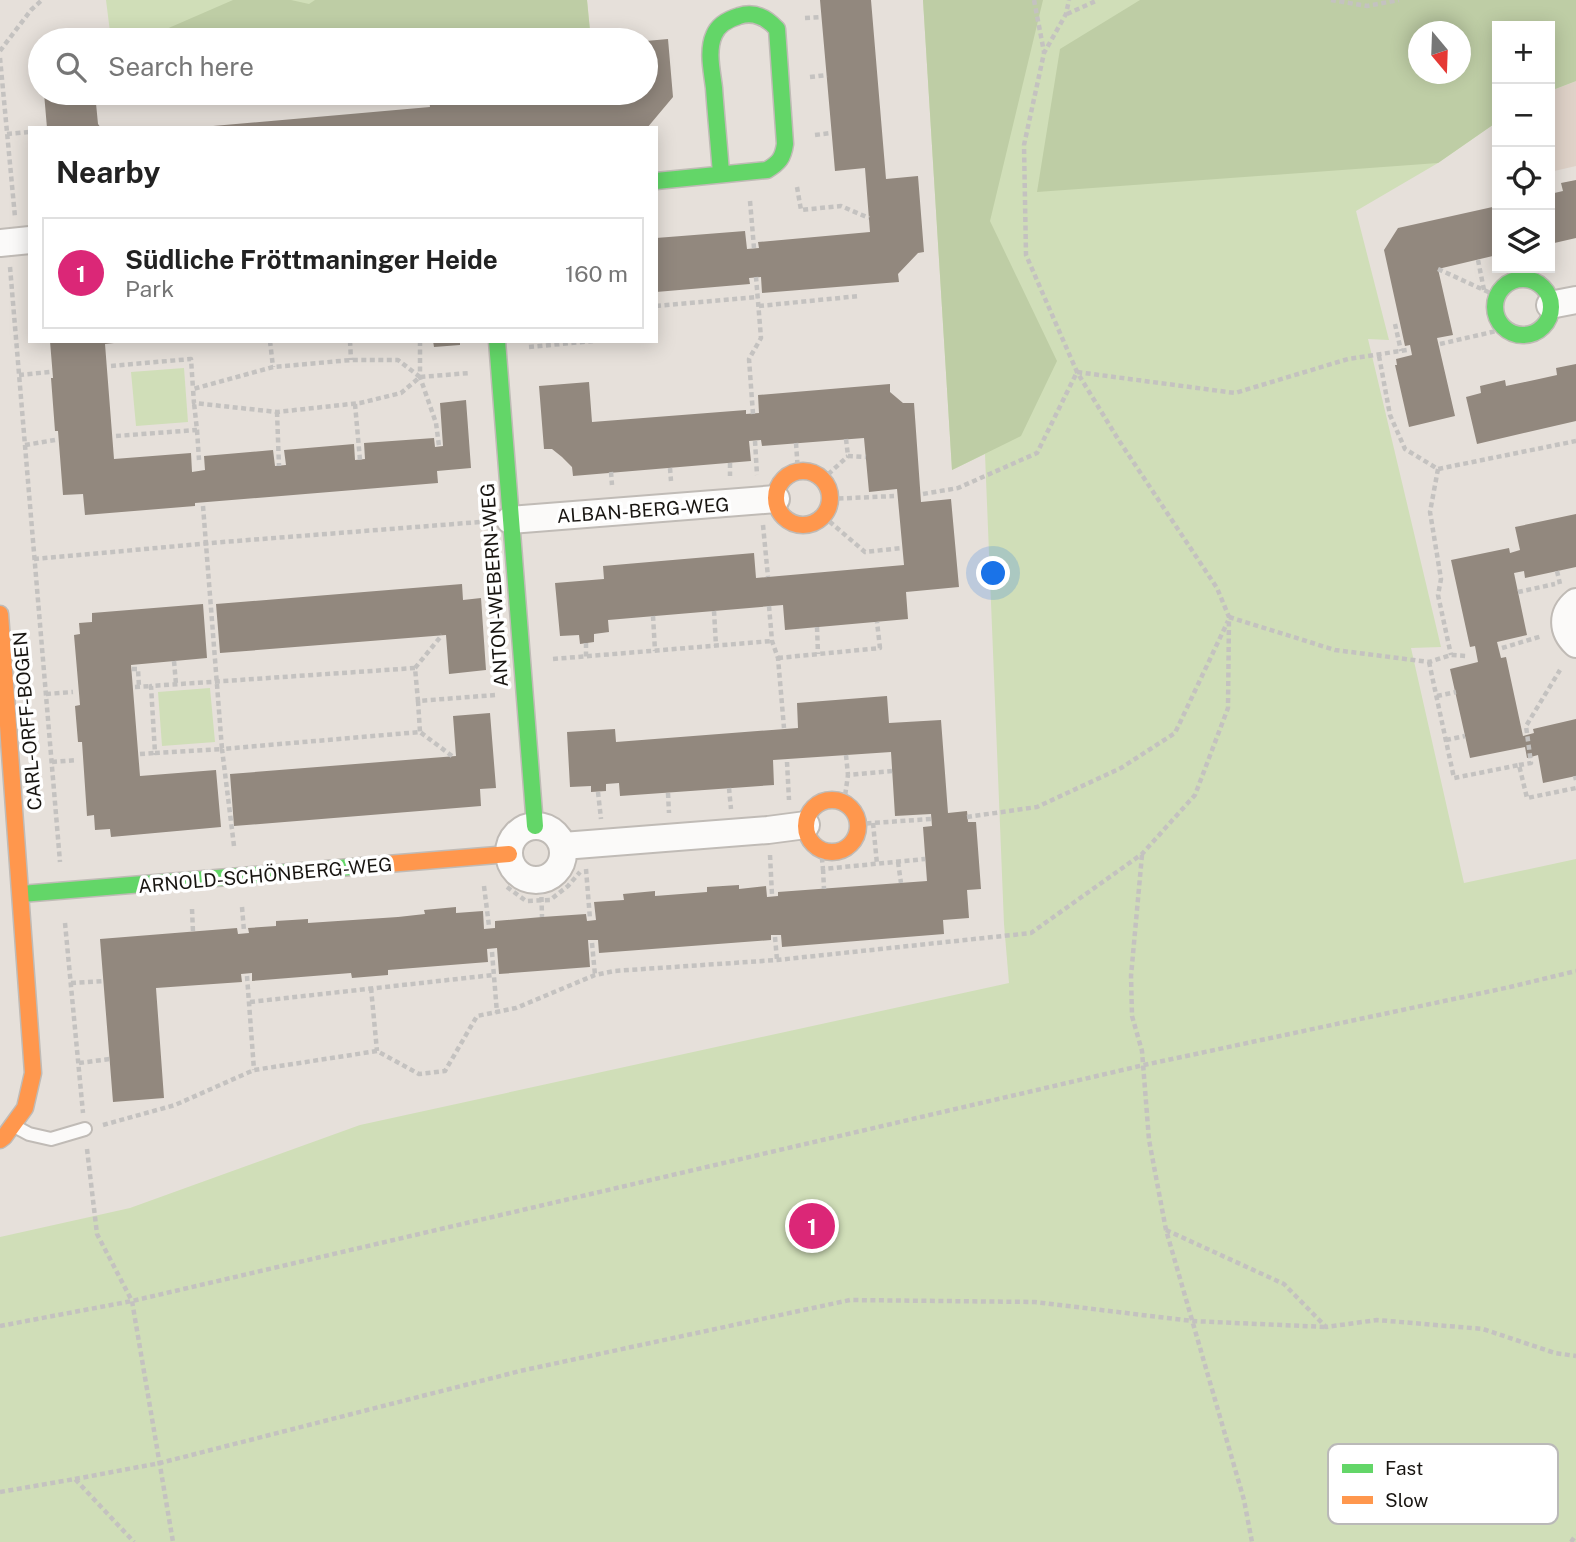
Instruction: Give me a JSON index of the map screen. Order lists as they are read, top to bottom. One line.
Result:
{"streets":{"street":["ALBAN-BERG-WEG","ANTON-WEBERN-WEG","CARL-ORFF-BOGEN","ARNOLD-SCHÖNBERG-WEG"]},"crossings":[["ALBAN-BERG-WEG","ANTON-WEBERN-WEG"],["ANTON-WEBERN-WEG","ARNOLD-SCHÖNBERG-WEG"],["CARL-ORFF-BOGEN","ARNOLD-SCHÖNBERG-WEG"]],"legend":["Fast","Slow"],"north":"bottom","page":{"map_buttons":["+","−"],"search":"Search here","heading":"Nearby","list":[{"mark":"1","name":"Südliche Fröttmaninger Heide","note":"Park","value":"160 m"}],"pins":"1"}}
